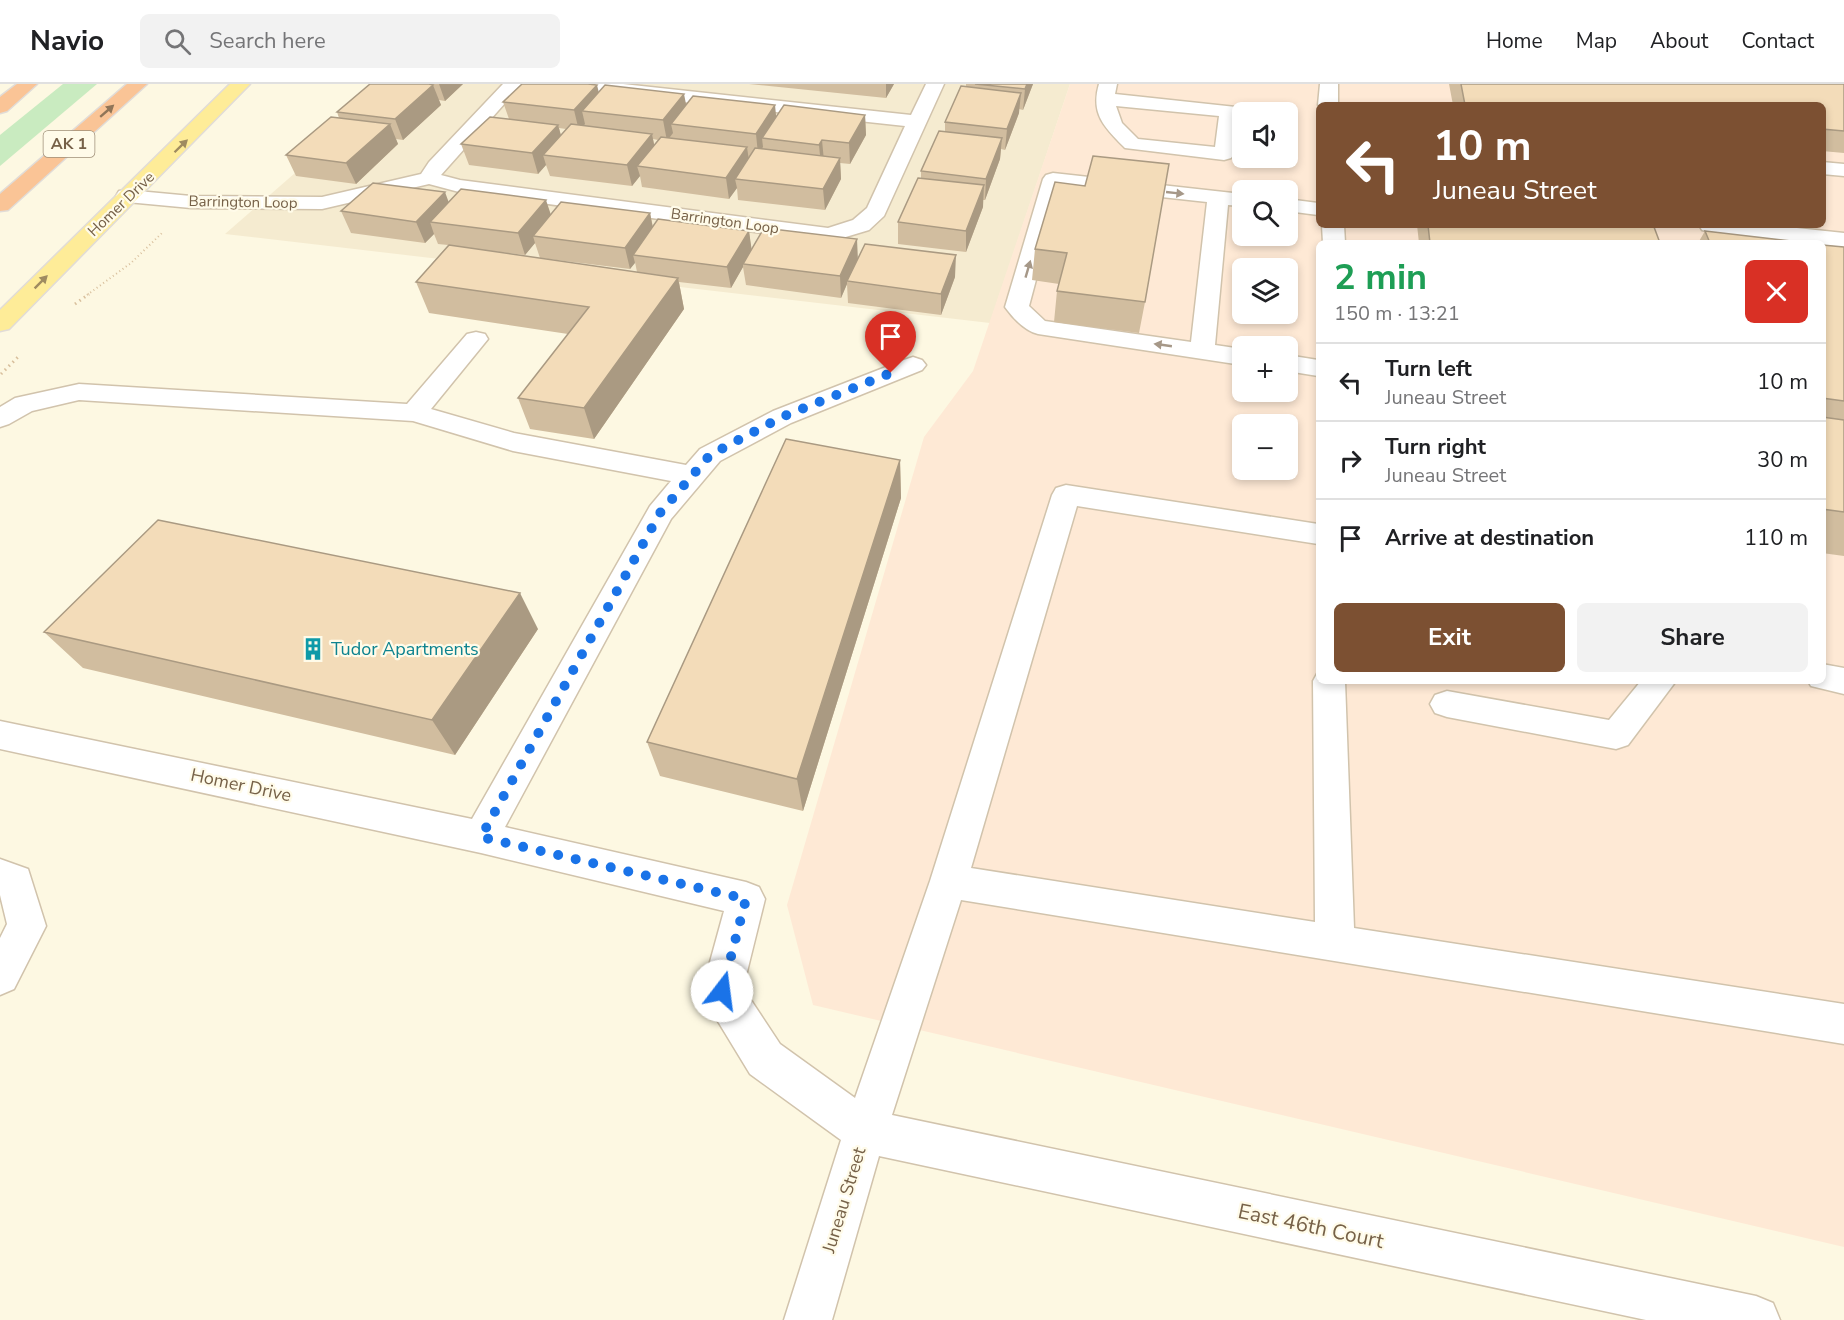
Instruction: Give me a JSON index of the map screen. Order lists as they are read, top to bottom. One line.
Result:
{"streets":{"highway":["AK 1"],"main road":["Homer Drive"],"street":["Barrington Loop","Juneau Street","East 46th Court"]},"crossings":[["Barrington Loop","Homer Drive"],["Homer Drive","Juneau Street"],["Juneau Street","East 46th Court"]],"one_way":["Homer Drive"],"places":{"building":["Tudor Apartments"]},"page":{"header":"Navio","search":"Search here","nav":["Home","Map","About","Contact"],"map_buttons":["+","−"],"turn":["10 m","Juneau Street"],"heading":["2 min","150 m · 13:21"],"list":[{"name":"Turn left","note":"Juneau Street","value":"10 m"},{"name":"Turn right","note":"Juneau Street","value":"30 m"},{"name":"Arrive at destination","value":"110 m"}],"buttons":["Exit","Share"]}}
